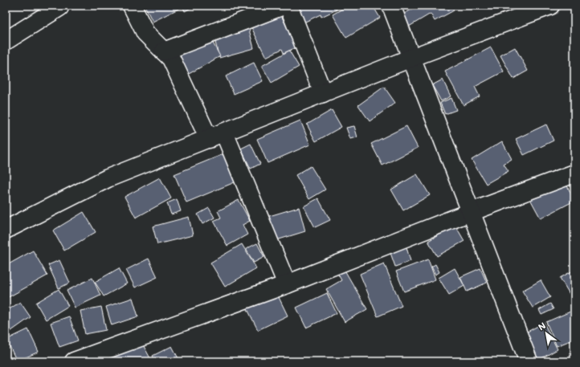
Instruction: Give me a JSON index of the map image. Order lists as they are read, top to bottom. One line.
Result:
{"north":"top left"}
